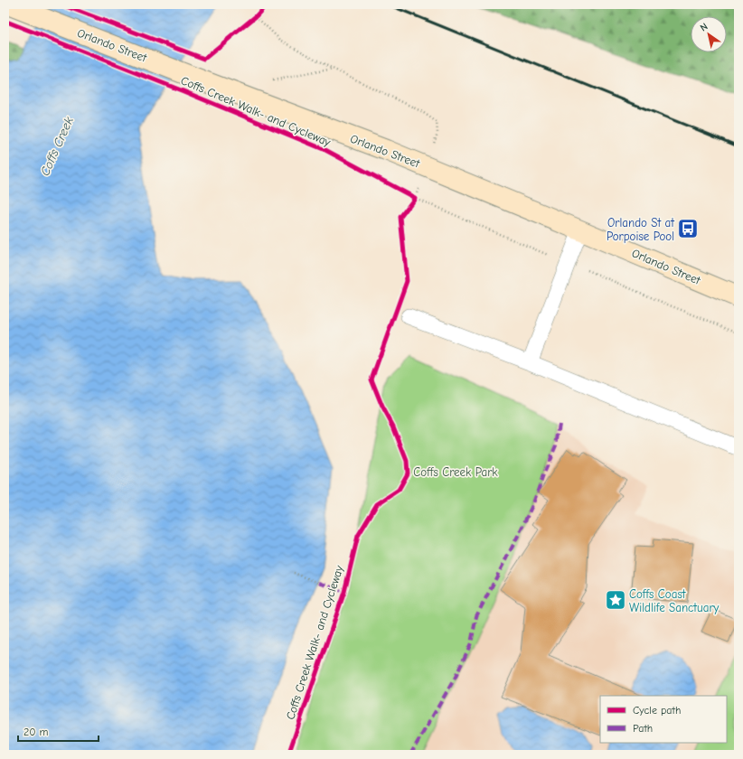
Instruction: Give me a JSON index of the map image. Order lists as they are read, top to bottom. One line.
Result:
{"streets":{"street":["Orlando Street"],"cycle path":["Coffs Creek Walk- and Cycleway"]},"water":["Coffs Creek"],"parks":["Coffs Creek Park"],"places":{"bus stop":["Orlando St at Porpoise Pool"],"place":["Coffs Coast Wildlife Sanctuary"]},"legend":["Cycle path","Path"],"scale_bar":"20 m","north":"top left"}
